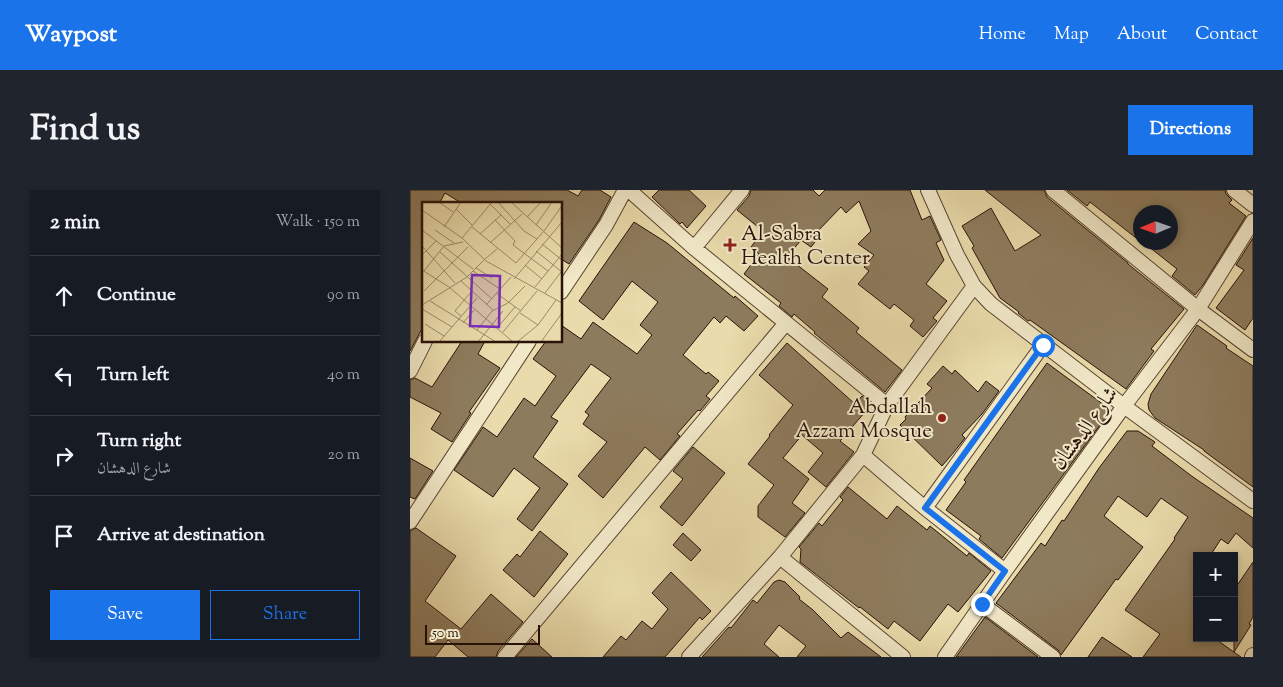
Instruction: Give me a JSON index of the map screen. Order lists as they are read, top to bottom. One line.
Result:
{"streets":{"street":["شارع الدهشان"]},"places":{"health":["Al-Sabra Health Center"],"other":["Abdallah Azzam Mosque"]},"scale_bar":"50 m","north":"left","page":{"header":"Waypost","nav":["Home","Map","About","Contact"],"title":"Find us","buttons":["Directions",["Save","Share"]],"heading":["2 min","Walk · 150 m"],"list":[["Continue","90 m"],["Turn left","40 m"],["Turn right","شارع الدهشان","20 m"],"Arrive at destination"],"map_buttons":["+","−"],"scale":"50 m"}}
